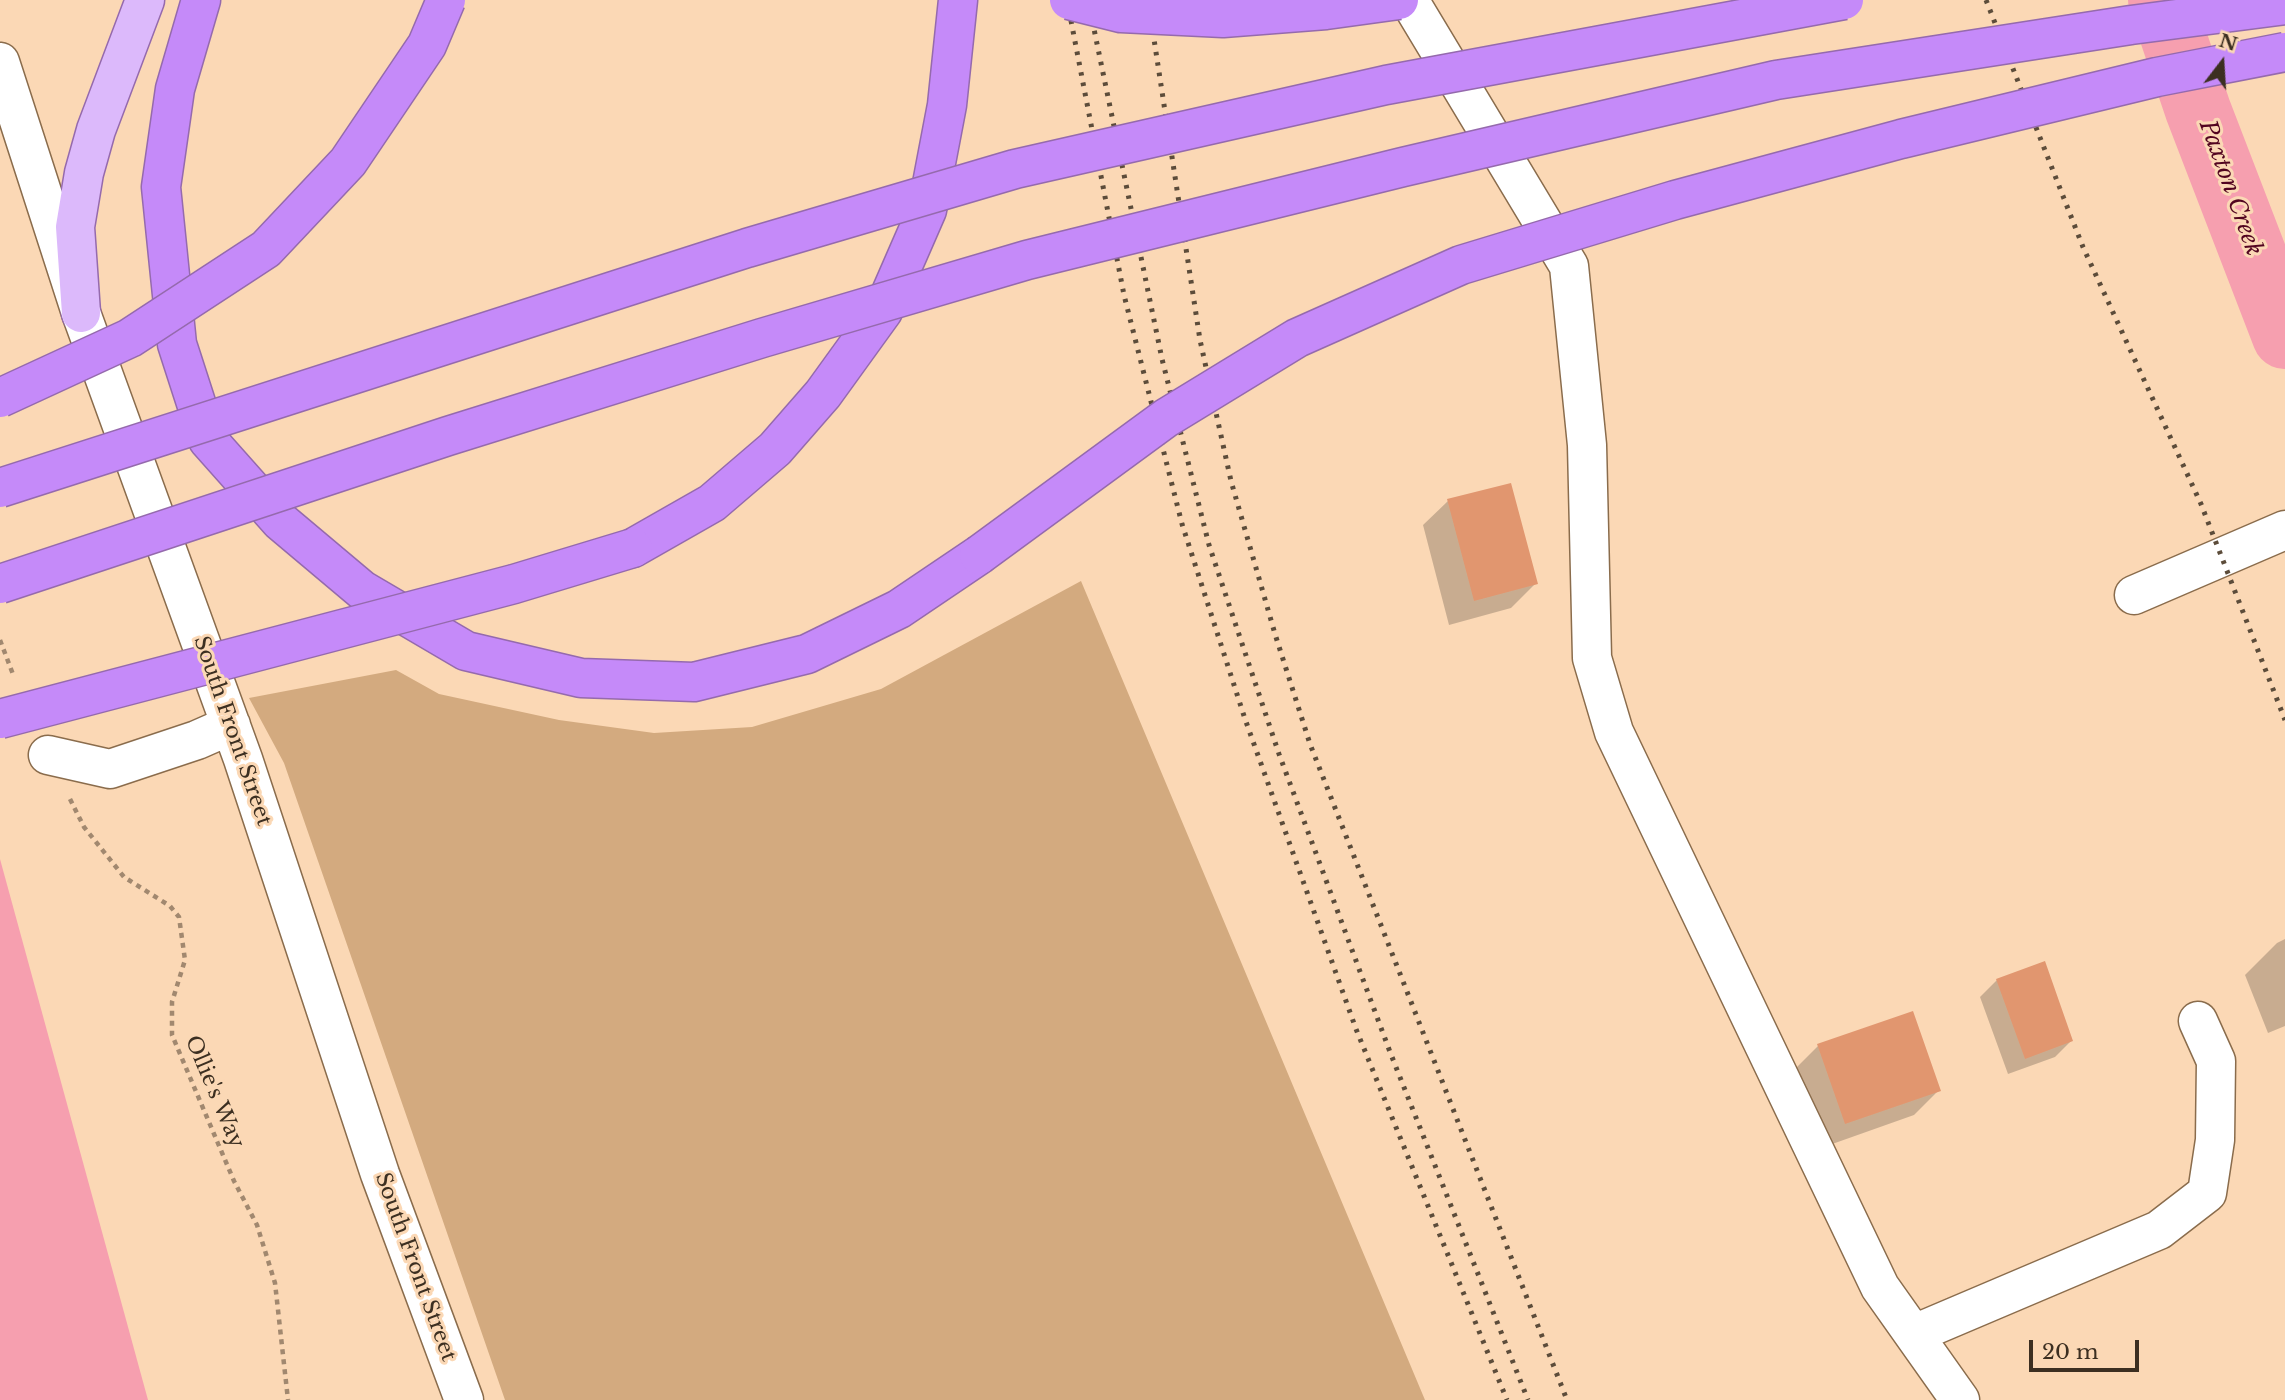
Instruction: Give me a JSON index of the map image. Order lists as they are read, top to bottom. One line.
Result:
{"streets":{"street":["South Front Street"],"path":["Ollie's Way"]},"water":["Paxton Creek"],"scale_bar":"20 m","north":"top"}
